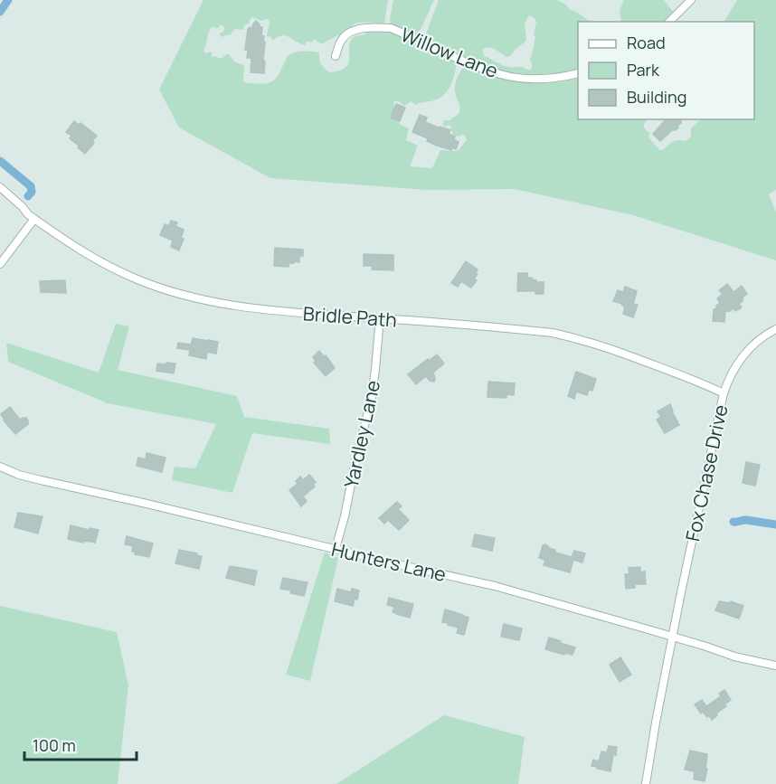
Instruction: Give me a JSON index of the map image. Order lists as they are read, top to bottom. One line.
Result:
{"streets":{"street":["Willow Lane","Bridle Path","Yardley Lane","Fox Chase Drive","Hunters Lane"]},"crossings":[["Bridle Path","Yardley Lane"],["Bridle Path","Fox Chase Drive"],["Yardley Lane","Hunters Lane"],["Fox Chase Drive","Hunters Lane"]],"legend":["Road","Park","Building"],"scale_bar":"100 m"}
